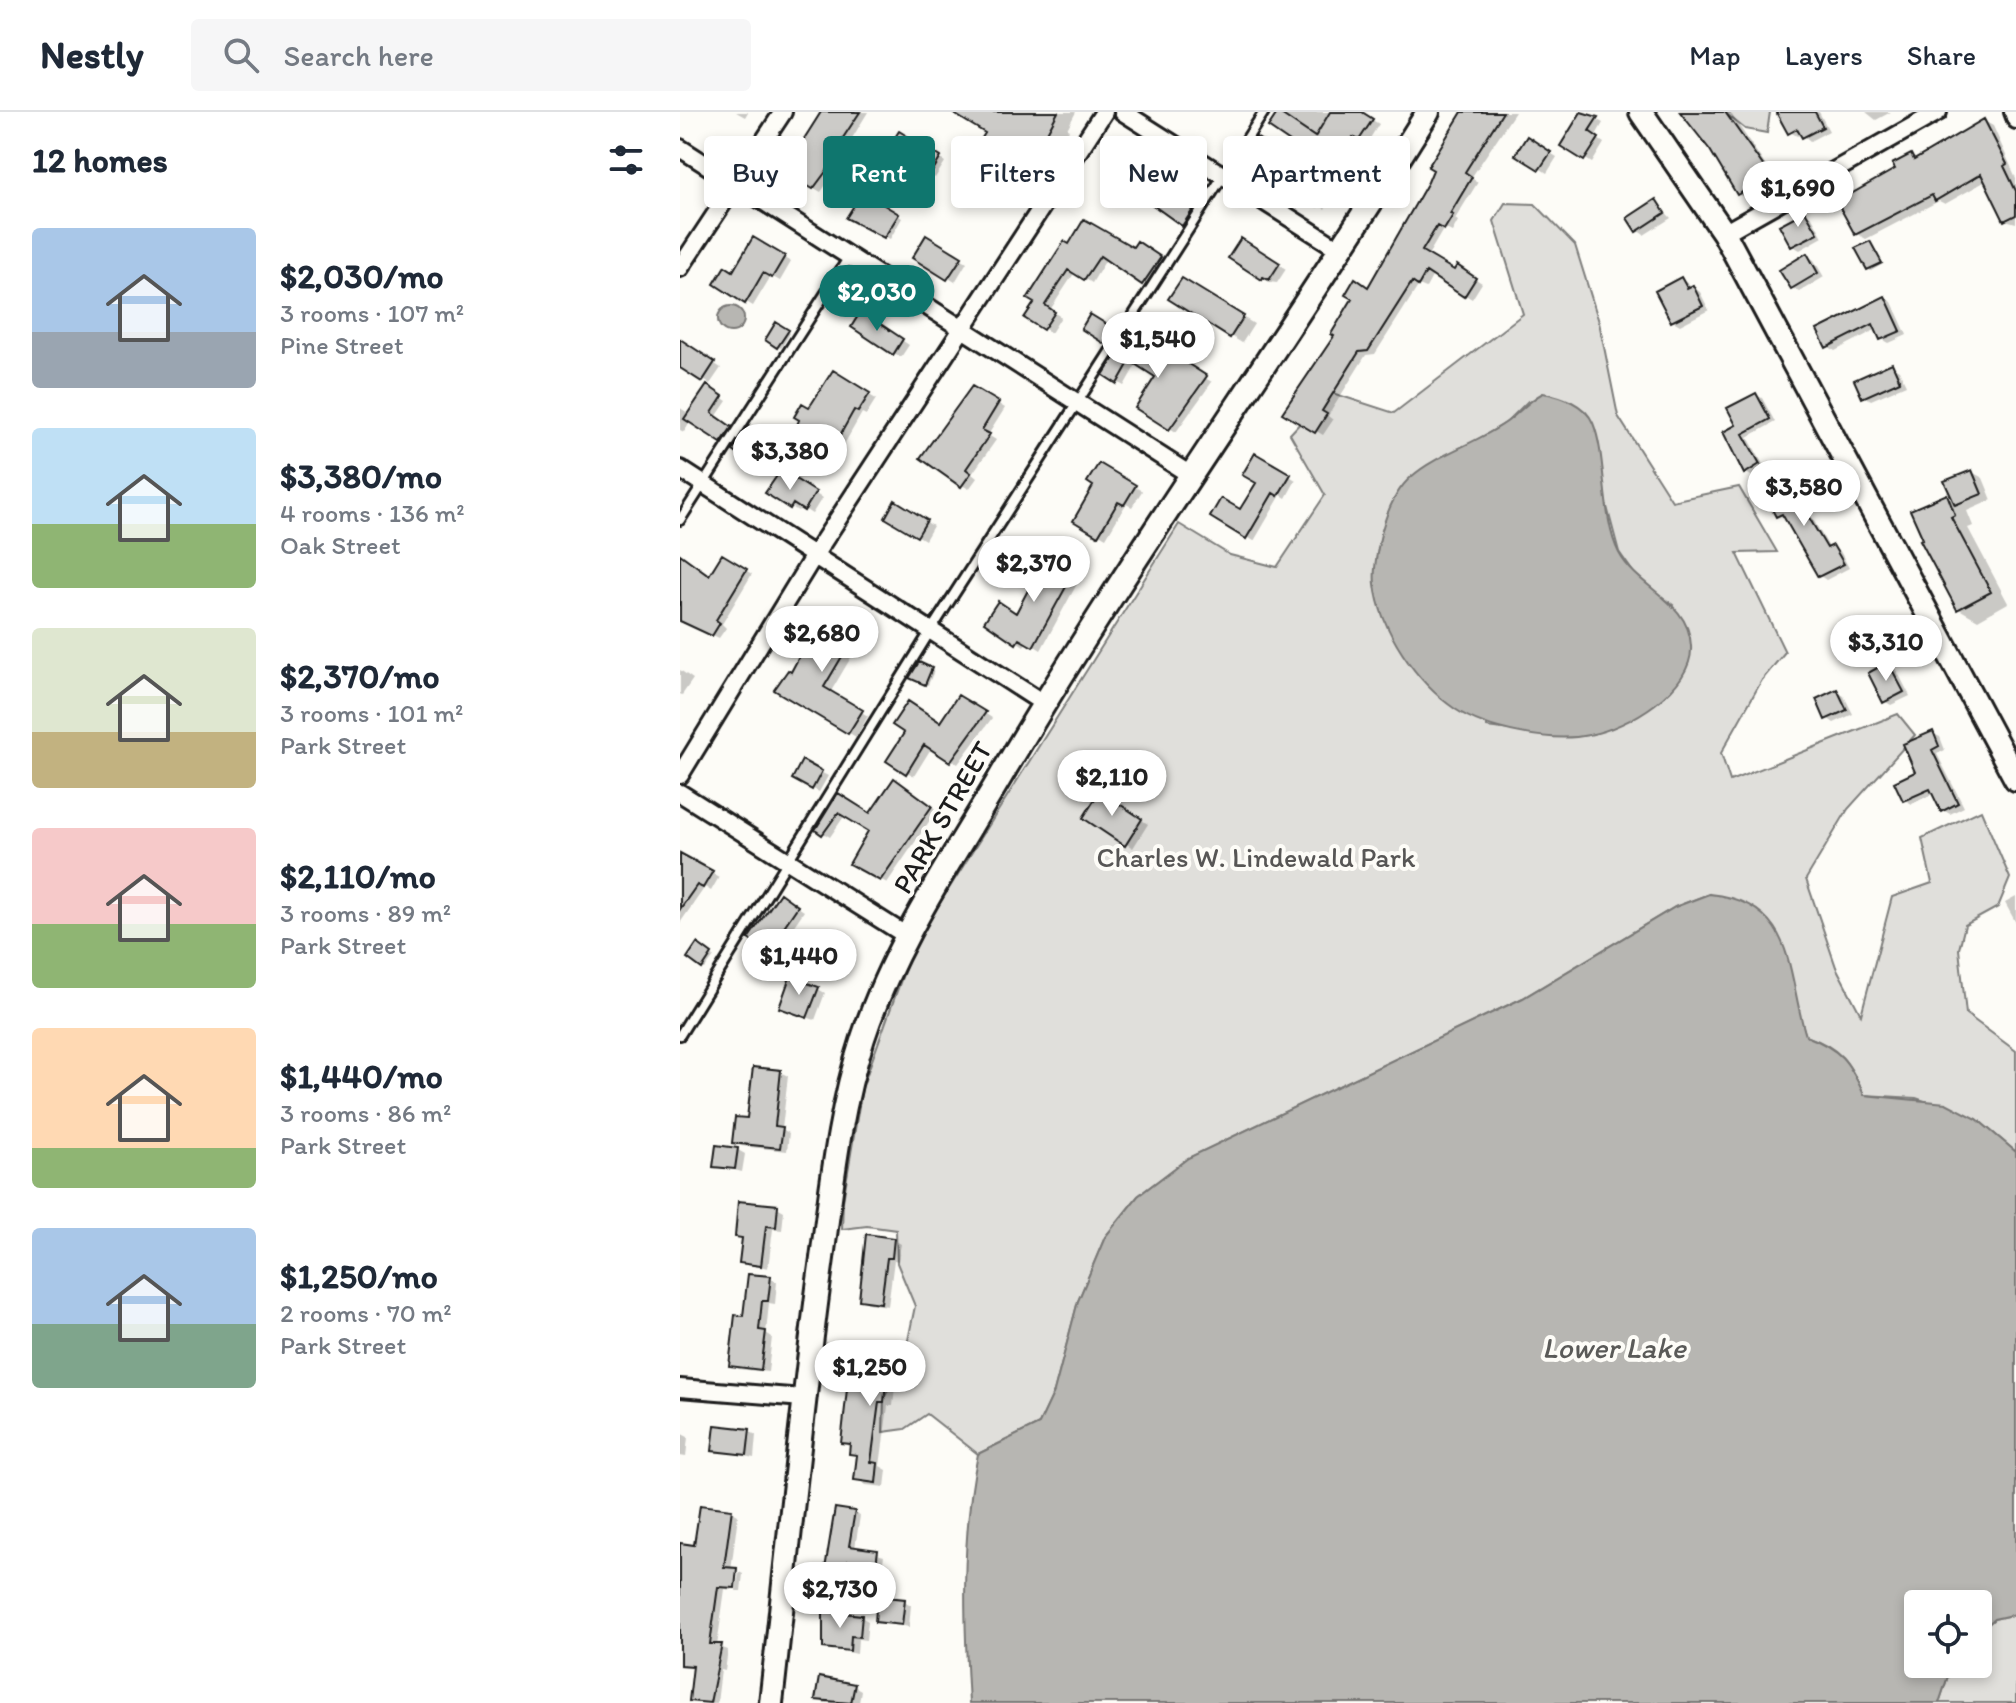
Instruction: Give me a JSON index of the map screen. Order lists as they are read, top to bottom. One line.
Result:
{"streets":{"street":["PARK STREET"]},"water":["Lower Lake"],"parks":["Charles W. Lindewald Park"],"page":{"header":"Nestly","search":"Search here","nav":["Map","Layers","Share"],"heading":"12 homes","chip":["Buy","Rent","Filters","New","Apartment"],"price":["$1,690","$2,030","$1,540","$3,380","$3,580","$2,370","$2,680","$3,310","$2,110","$1,440","$1,250","$2,730"],"list":[{"name":"$2,030/mo","note":"3 rooms · 107 m² · Pine Street"},{"name":"$3,380/mo","note":"4 rooms · 136 m² · Oak Street"},{"name":"$2,370/mo","note":"3 rooms · 101 m² · Park Street"},{"name":"$2,110/mo","note":"3 rooms · 89 m² · Park Street"},{"name":"$1,440/mo","note":"3 rooms · 86 m² · Park Street"},{"name":"$1,250/mo","note":"2 rooms · 70 m² · Park Street"}]}}
